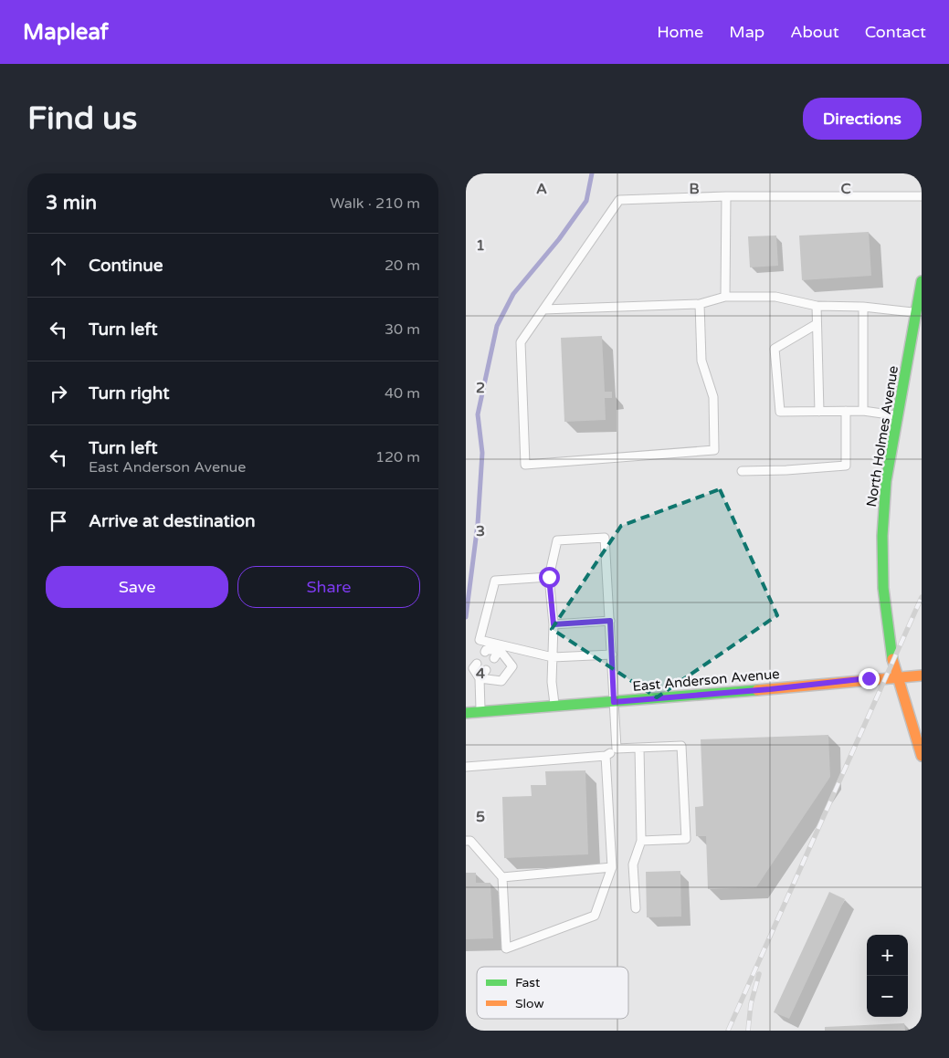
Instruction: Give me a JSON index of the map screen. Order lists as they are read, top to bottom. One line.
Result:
{"streets":{"main road":["North Holmes Avenue","East Anderson Avenue"]},"crossings":[["North Holmes Avenue","East Anderson Avenue"]],"legend":["Fast","Slow"],"page":{"header":"Mapleaf","nav":["Home","Map","About","Contact"],"buttons":["Directions",["Save","Share"]],"title":"Find us","heading":["3 min","Walk · 210 m"],"list":[["Continue","20 m"],["Turn left","30 m"],["Turn right","40 m"],["Turn left","East Anderson Avenue","120 m"],"Arrive at destination"],"map_buttons":["+","−"]},"grid":{"columns":["A","B","C"],"rows":["1","2","3","4","5"]}}
